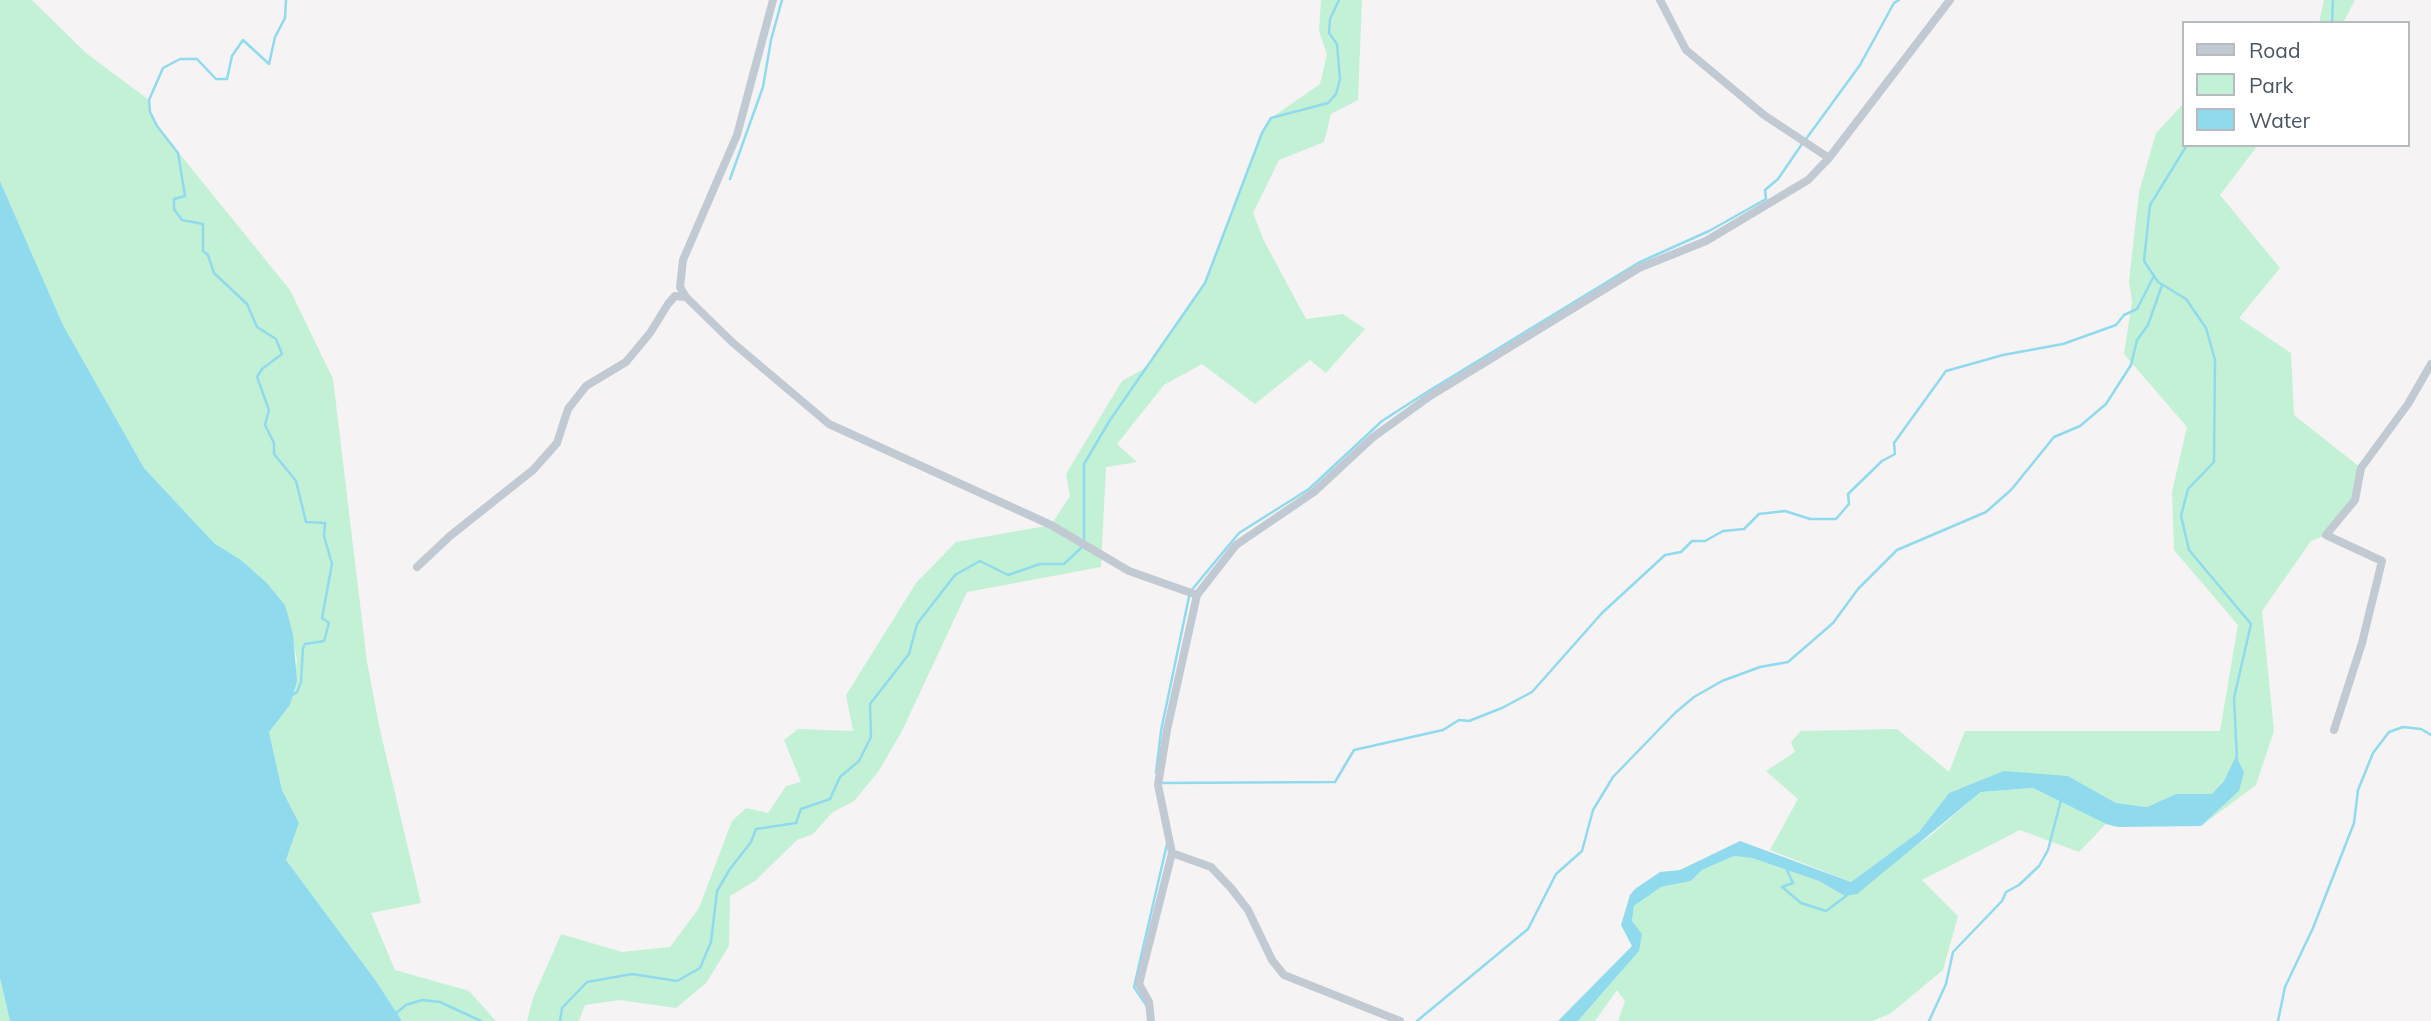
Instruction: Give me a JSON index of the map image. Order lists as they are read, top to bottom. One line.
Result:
{"legend":["Road","Park","Water"]}
